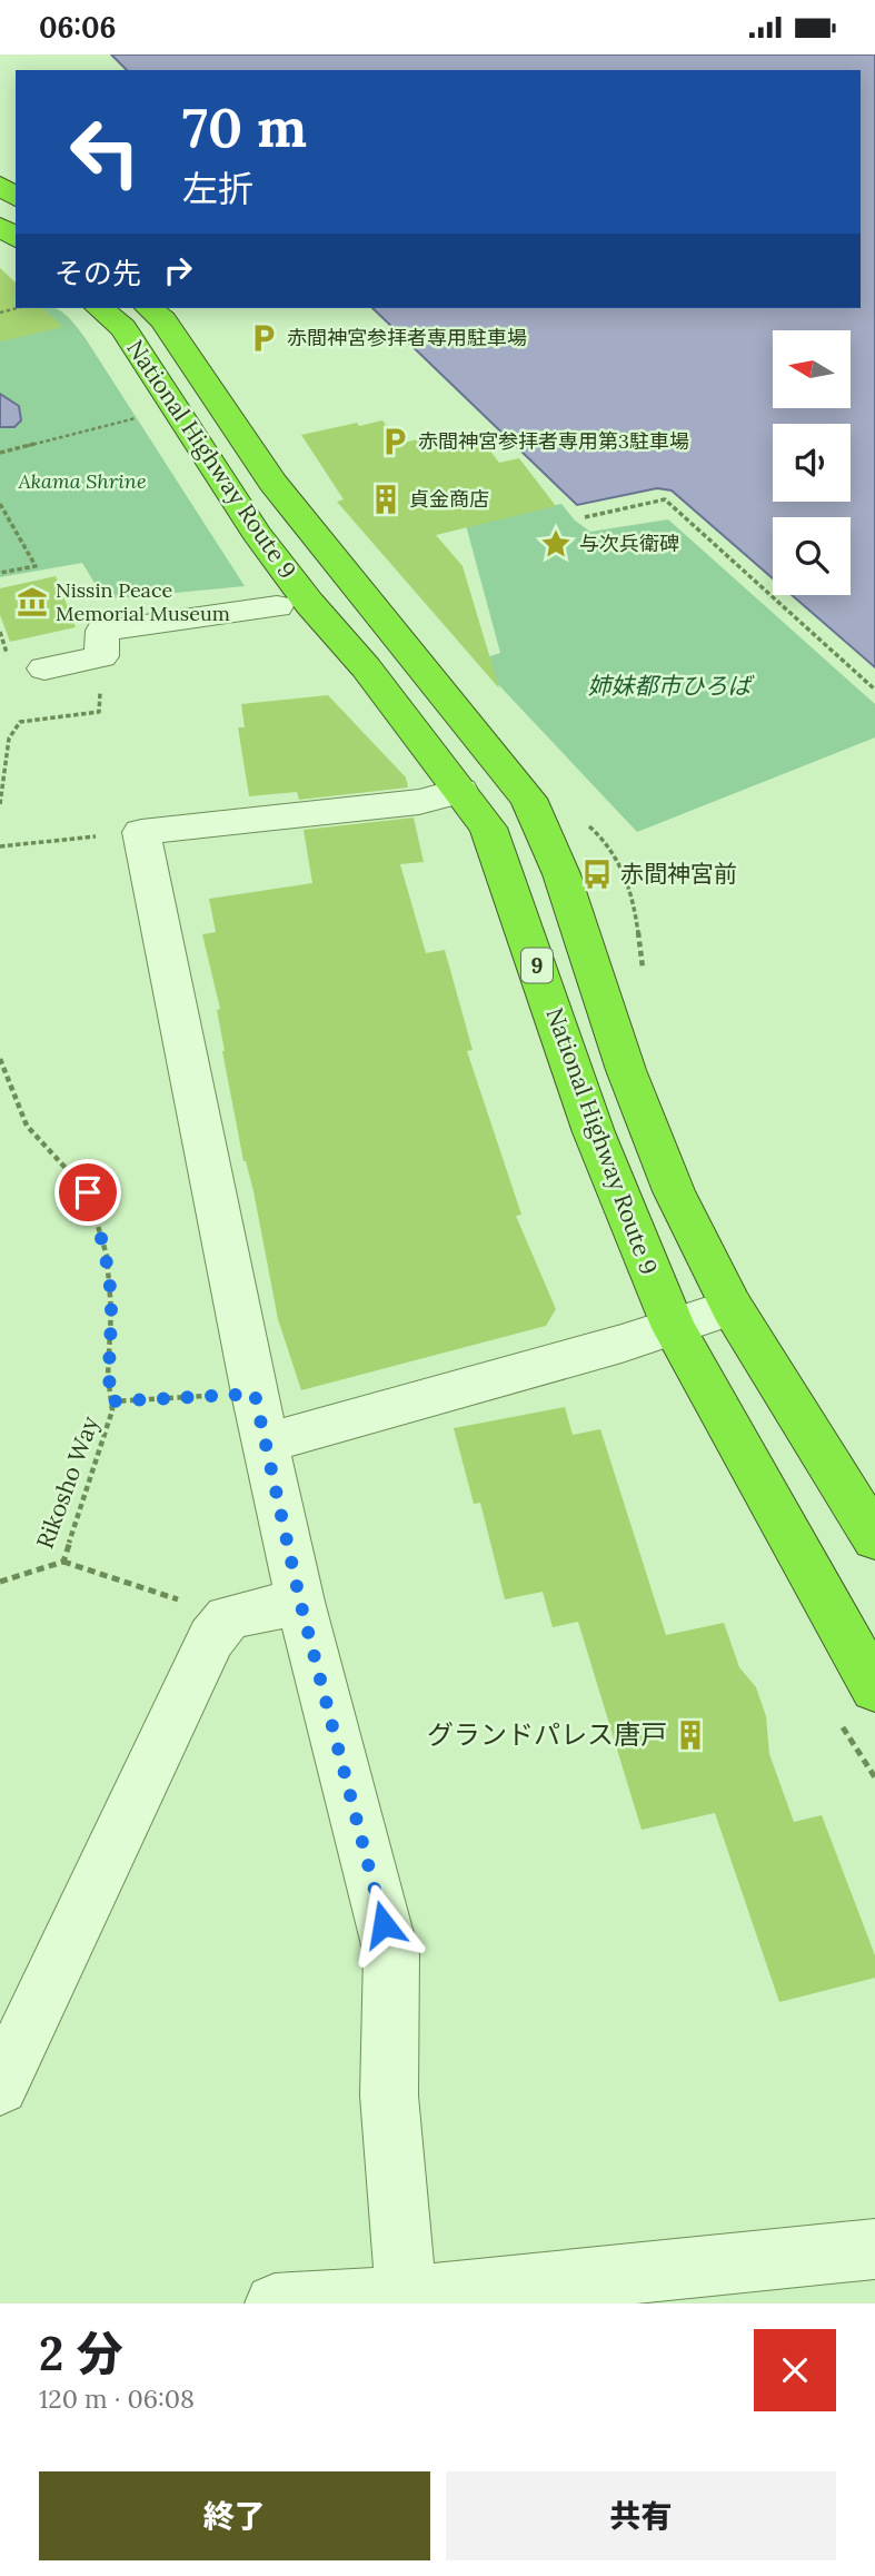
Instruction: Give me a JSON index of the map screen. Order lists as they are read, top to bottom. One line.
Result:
{"streets":{"highway":["National Highway Route 9","9"],"path":["Rikosho Way"]},"parks":["Akama Shrine","姉妹都市ひろば"],"places":{"parking":["赤間神宮参拝者専用駐車場","赤間神宮参拝者専用第3駐車場"],"building":["貞金商店","グランドパレス唐戸"],"place":["与次兵衛碑"],"museum":["Nissin Peace Memorial Museum"],"bus stop":["赤間神宮前"]},"north":"left","page":{"status":"06:06","turn":["70 m","左折"],"then":"その先","heading":["2 分","120 m · 06:08"],"buttons":["終了","共有"]}}
